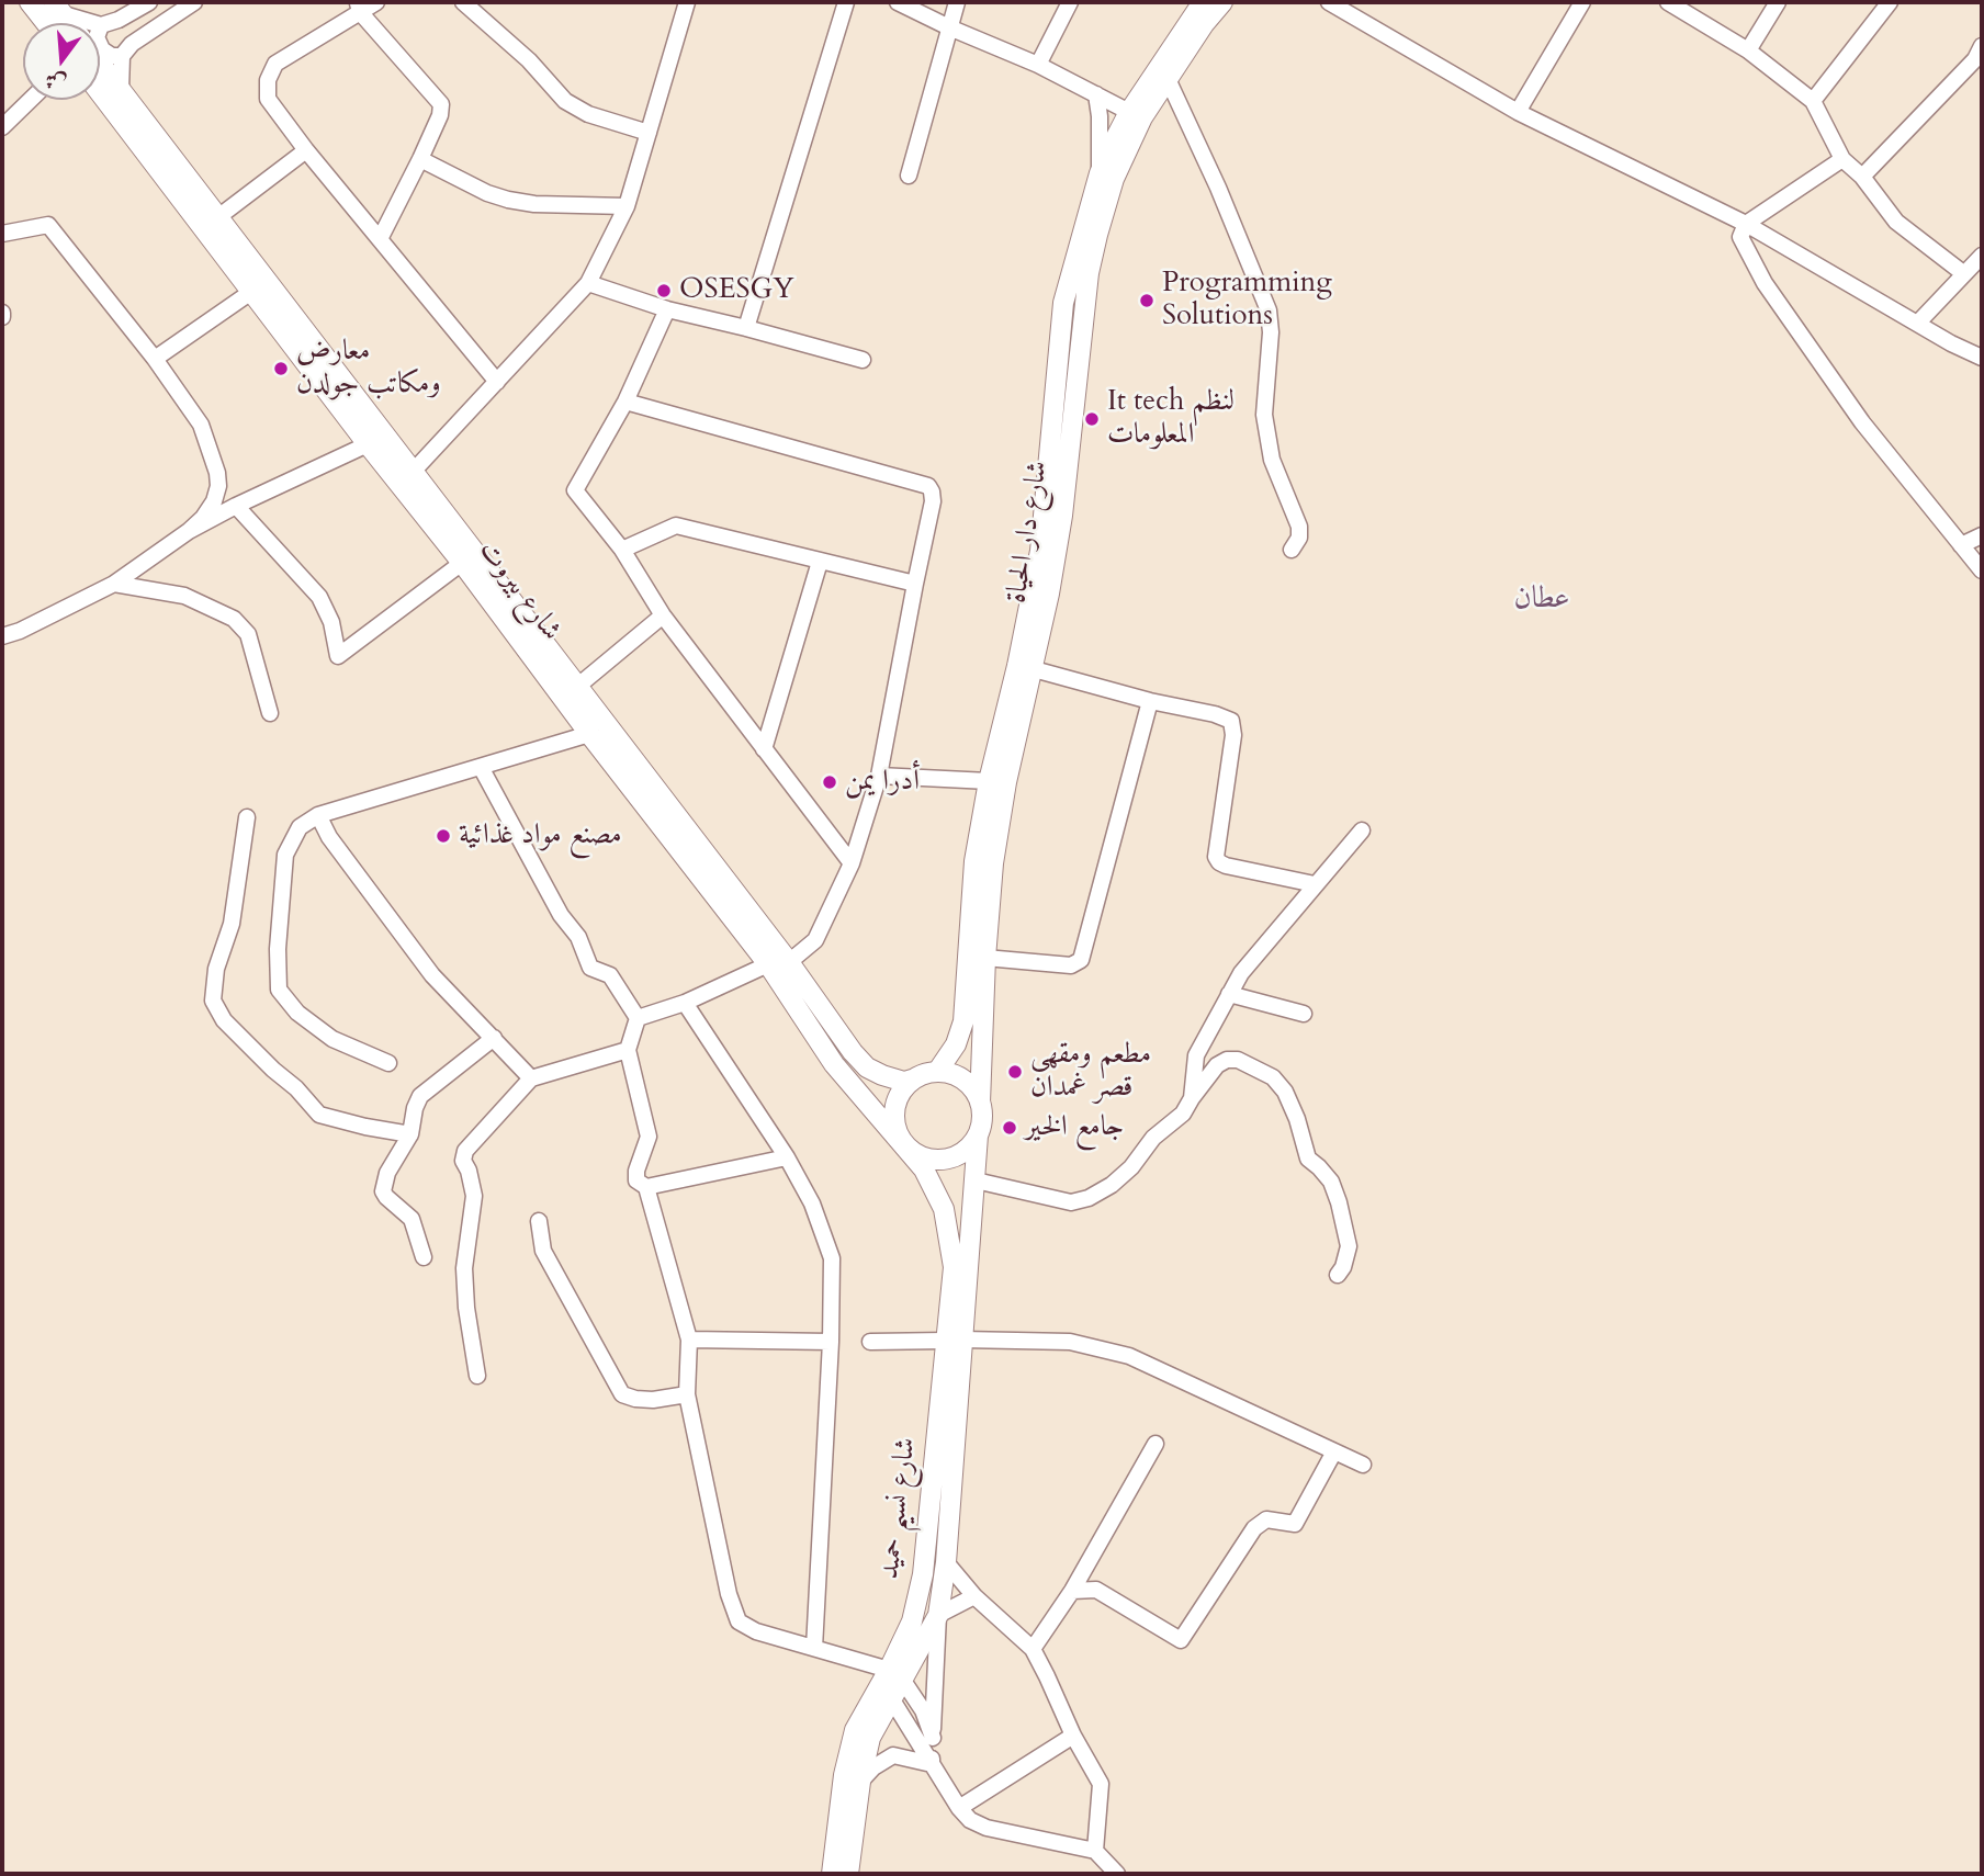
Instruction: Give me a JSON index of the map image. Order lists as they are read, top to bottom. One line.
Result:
{"streets":{"main road":["شارع دار الحياة","شارع بيروت","شارع نسيم حميد"]},"crossings":[["شارع دار الحياة","شارع بيروت"],["شارع دار الحياة","شارع نسيم حميد"],["شارع بيروت","شارع نسيم حميد"]],"districts":["عطان"],"places":["OSESGY","Programming Solutions","معارض ومكاتب جولدن","It tech لنظم المعلومات","أدرا يمن","مصنع مواد غذائية","مطعم ومقهى قصر غمدان","جامع الخير"],"north":"bottom"}
